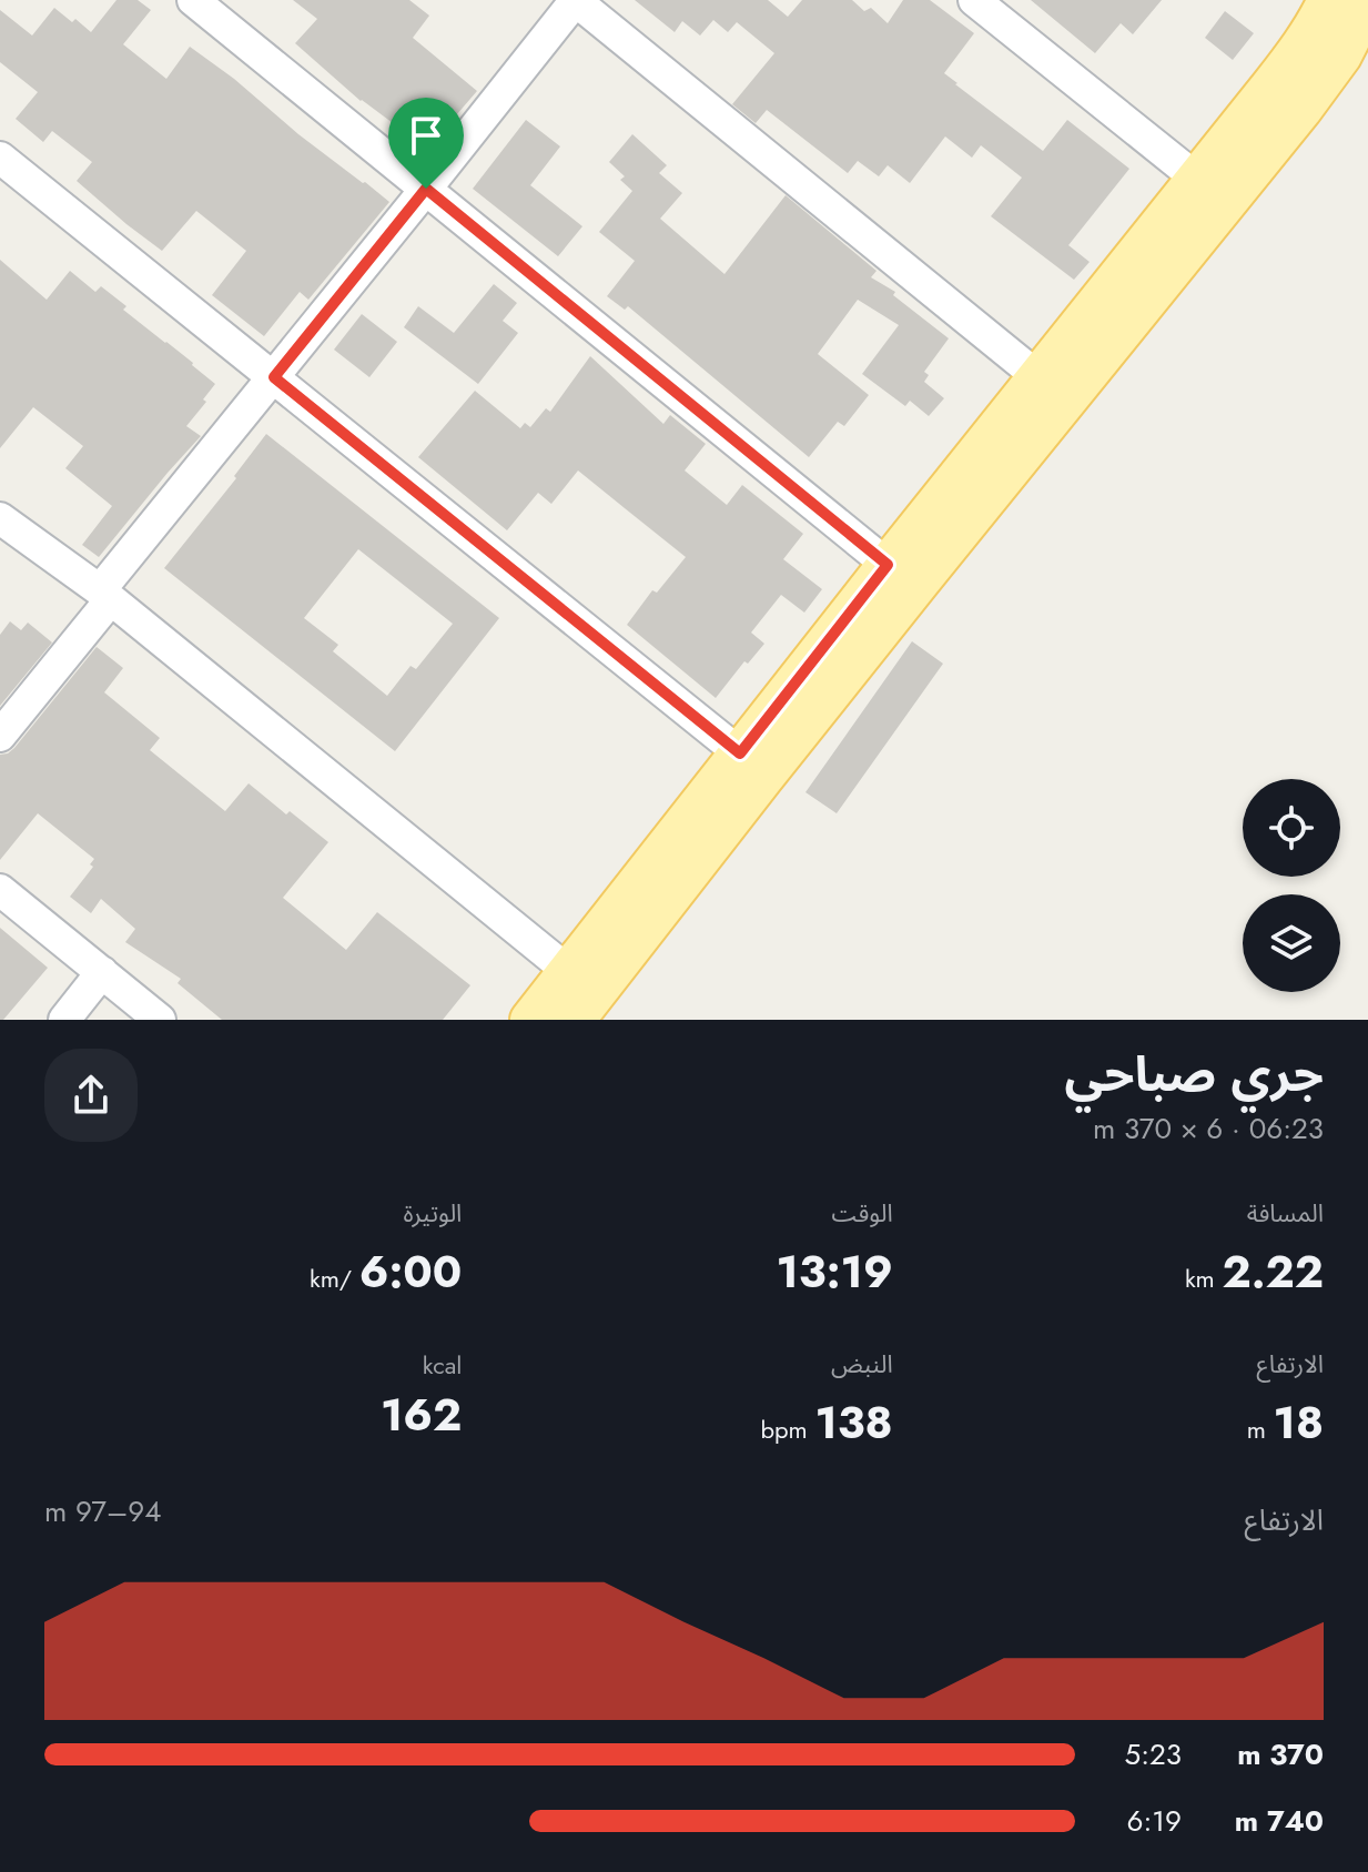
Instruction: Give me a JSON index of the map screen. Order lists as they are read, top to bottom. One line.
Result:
{"page":{"heading":["جري صباحي","06:23 · 6 × 370 m"],"stats":[["المسافة","2.22 km"],["الوقت","13:19"],["الوتيرة","6:00 /km"],["الارتفاع","18 m"],["النبض","138 bpm"],["kcal","162"]],"chart":["الارتفاع","94–97 m"],"list":[{"name":"370 m","note":"5:23"},{"name":"740 m","note":"6:19"}]}}
